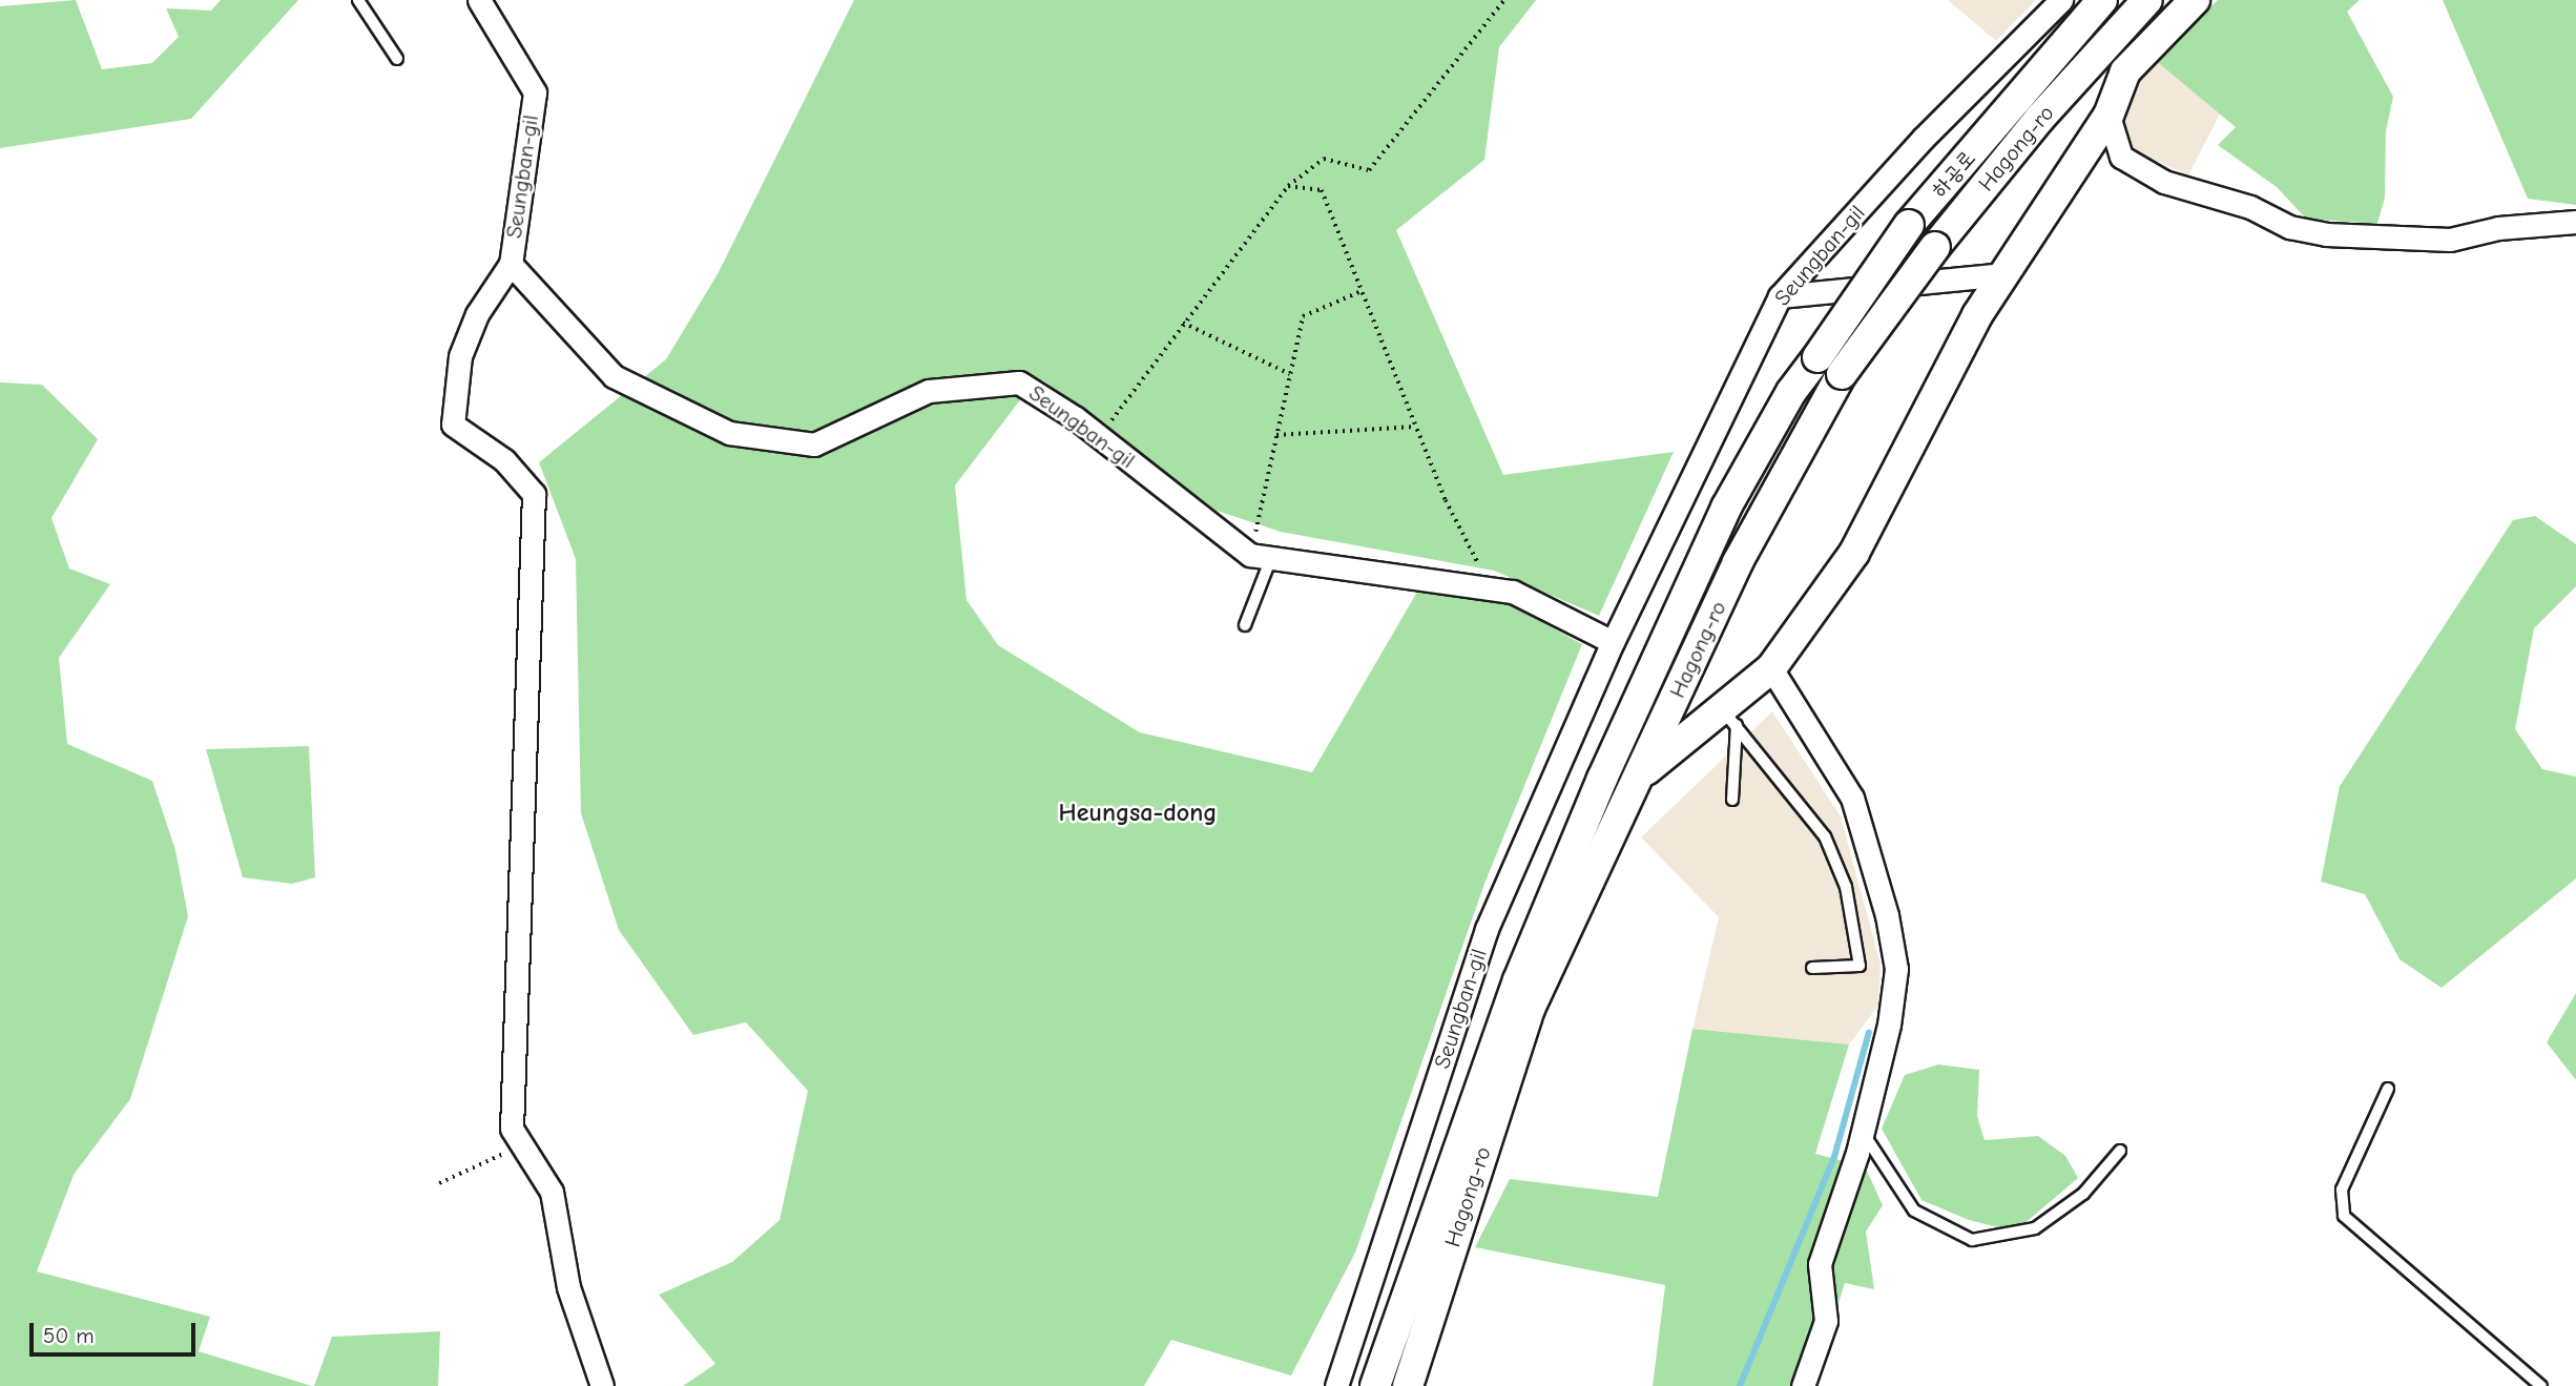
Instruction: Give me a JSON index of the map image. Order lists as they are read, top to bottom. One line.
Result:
{"streets":{"street":["Hagong-ro","하공로","Seungban-gil"]},"crossings":[["Hagong-ro","하공로"]],"districts":["Heungsa-dong"],"scale_bar":"50 m"}
